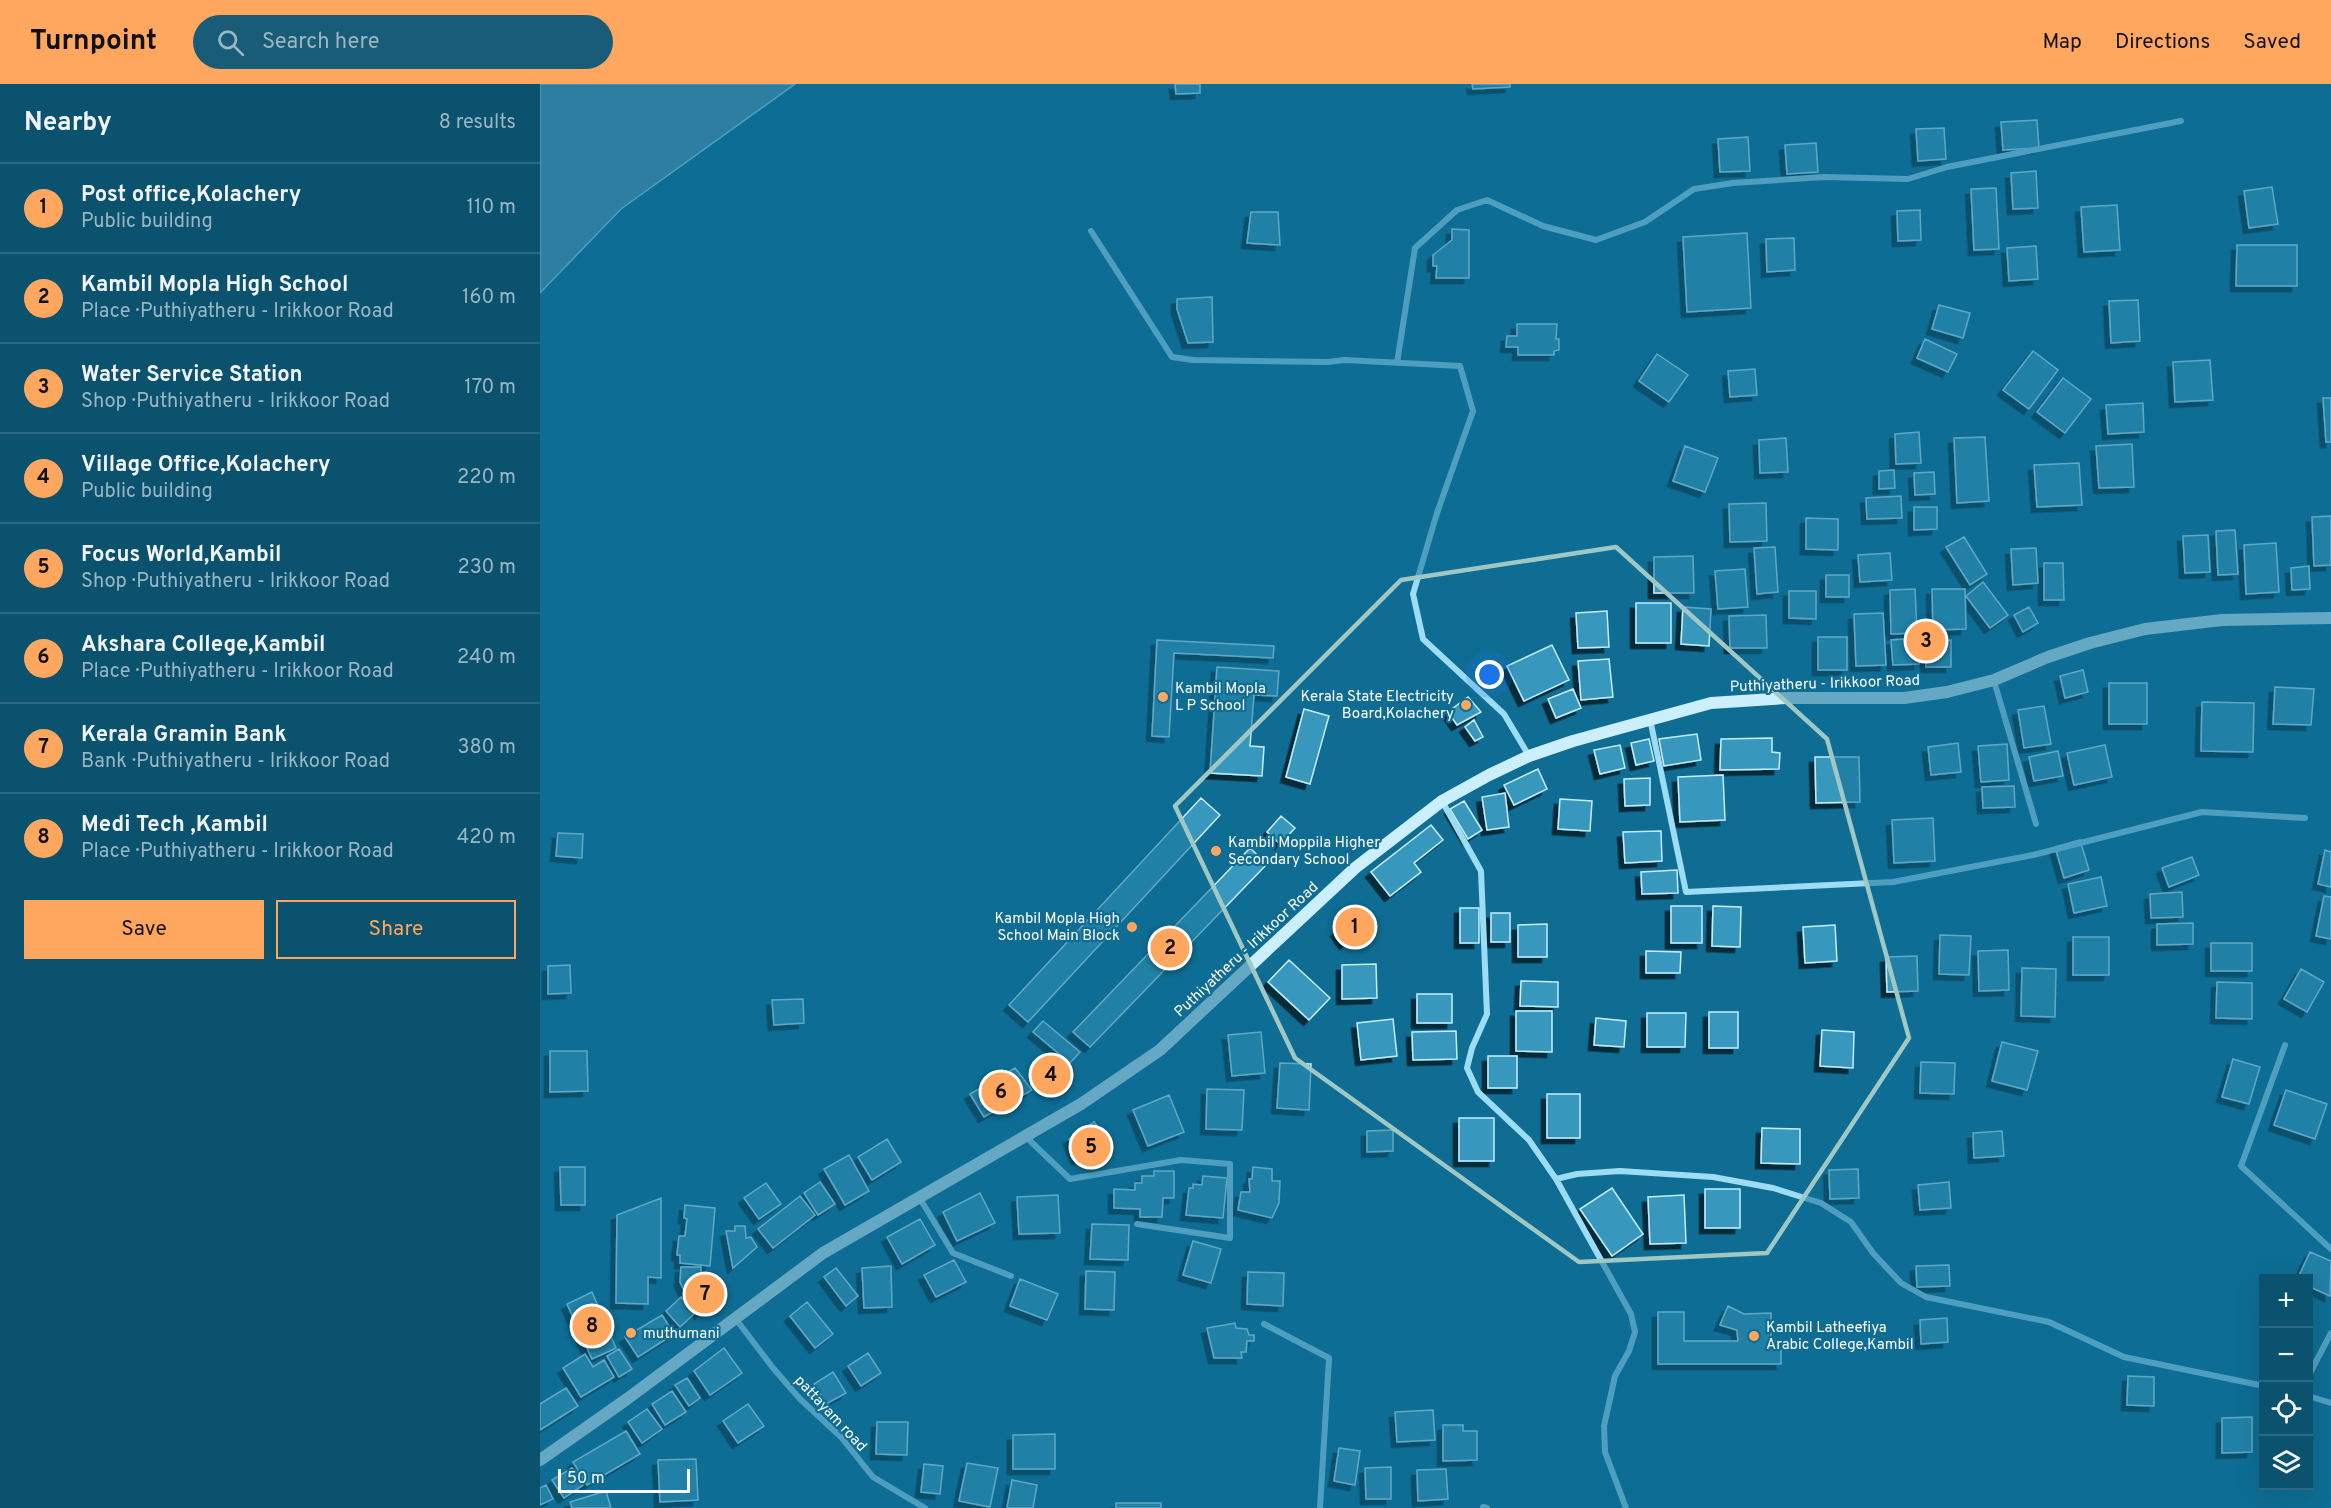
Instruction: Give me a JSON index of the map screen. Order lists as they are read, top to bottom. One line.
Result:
{"streets":{"main road":["Puthiyatheru - Irikkoor Road"],"street":["pattayam road"]},"crossings":[["Puthiyatheru - Irikkoor Road","pattayam road"]],"places":["Kambil Mopla L P School","Kerala State Electricity Board,Kolachery","Kambil Moppila Higher Secondary School","Kambil Mopla High School Main Block","muthumani","Kambil Latheefiya Arabic College,Kambil"],"scale_bar":"50 m","page":{"header":"Turnpoint","search":"Search here","nav":["Map","Directions","Saved"],"heading":["Nearby","8 results"],"list":[{"mark":"1","name":"Post office,Kolachery","note":"Public building","value":"110 m"},{"mark":"2","name":"Kambil Mopla High School","note":"Place · Puthiyatheru - Irikkoor Road","value":"160 m"},{"mark":"3","name":"Water Service Station","note":"Shop · Puthiyatheru - Irikkoor Road","value":"170 m"},{"mark":"4","name":"Village Office,Kolachery","note":"Public building","value":"220 m"},{"mark":"5","name":"Focus World,Kambil","note":"Shop · Puthiyatheru - Irikkoor Road","value":"230 m"},{"mark":"6","name":"Akshara College,Kambil","note":"Place · Puthiyatheru - Irikkoor Road","value":"240 m"},{"mark":"7","name":"Kerala Gramin Bank","note":"Bank · Puthiyatheru - Irikkoor Road","value":"380 m"},{"mark":"8","name":"Medi Tech ,Kambil","note":"Place · Puthiyatheru - Irikkoor Road","value":"420 m"}],"pins":["3","1","2","4","6","5","7","8"],"buttons":["Save","Share"],"map_buttons":["+","−"],"scale":"50 m"}}
